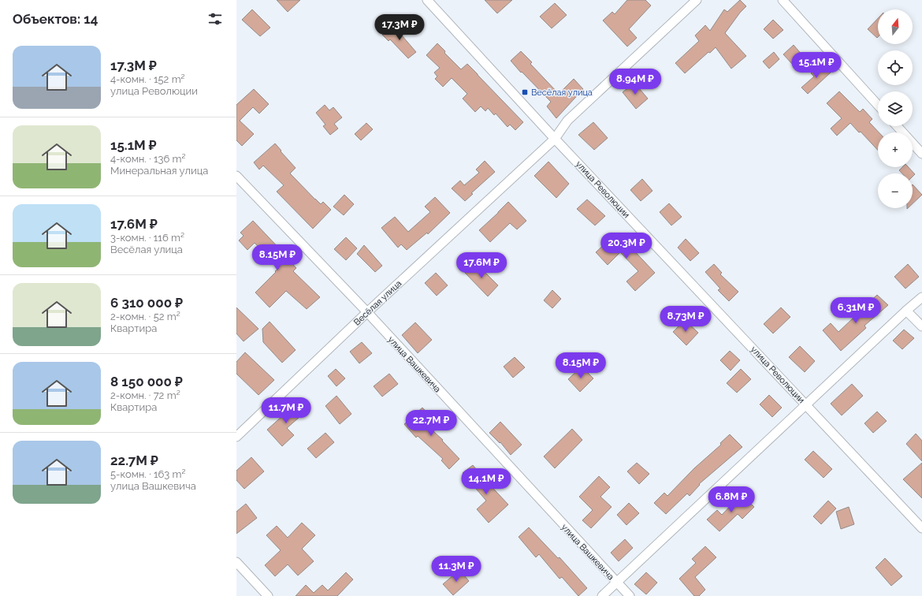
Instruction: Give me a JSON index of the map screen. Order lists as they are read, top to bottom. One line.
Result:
{"streets":{"street":["улица Революции","Весёлая улица","улица Вашкевича"]},"crossings":[["улица Революции","Весёлая улица"],["Весёлая улица","улица Вашкевича"]],"places":{"transit":["Весёлая улица"]},"north":"top","page":{"heading":"Объектов: 14","map_buttons":["+","−"],"price":["17.3M ₽","15.1M ₽","8.94M ₽","20.3M ₽","8.15M ₽","17.6M ₽","6.31M ₽","8.73M ₽","8.15M ₽","11.7M ₽","22.7M ₽","14.1M ₽","6.8M ₽","11.3M ₽"],"list":[{"name":"17.3M ₽","note":"4-комн. · 152 m² · улица Революции"},{"name":"15.1M ₽","note":"4-комн. · 136 m² · Минеральная улица"},{"name":"17.6M ₽","note":"3-комн. · 116 m² · Весёлая улица"},{"name":"6 310 000 ₽","note":"2-комн. · 52 m² · Квартира"},{"name":"8 150 000 ₽","note":"2-комн. · 72 m² · Квартира"},{"name":"22.7M ₽","note":"5-комн. · 163 m² · улица Вашкевича"}]}}
